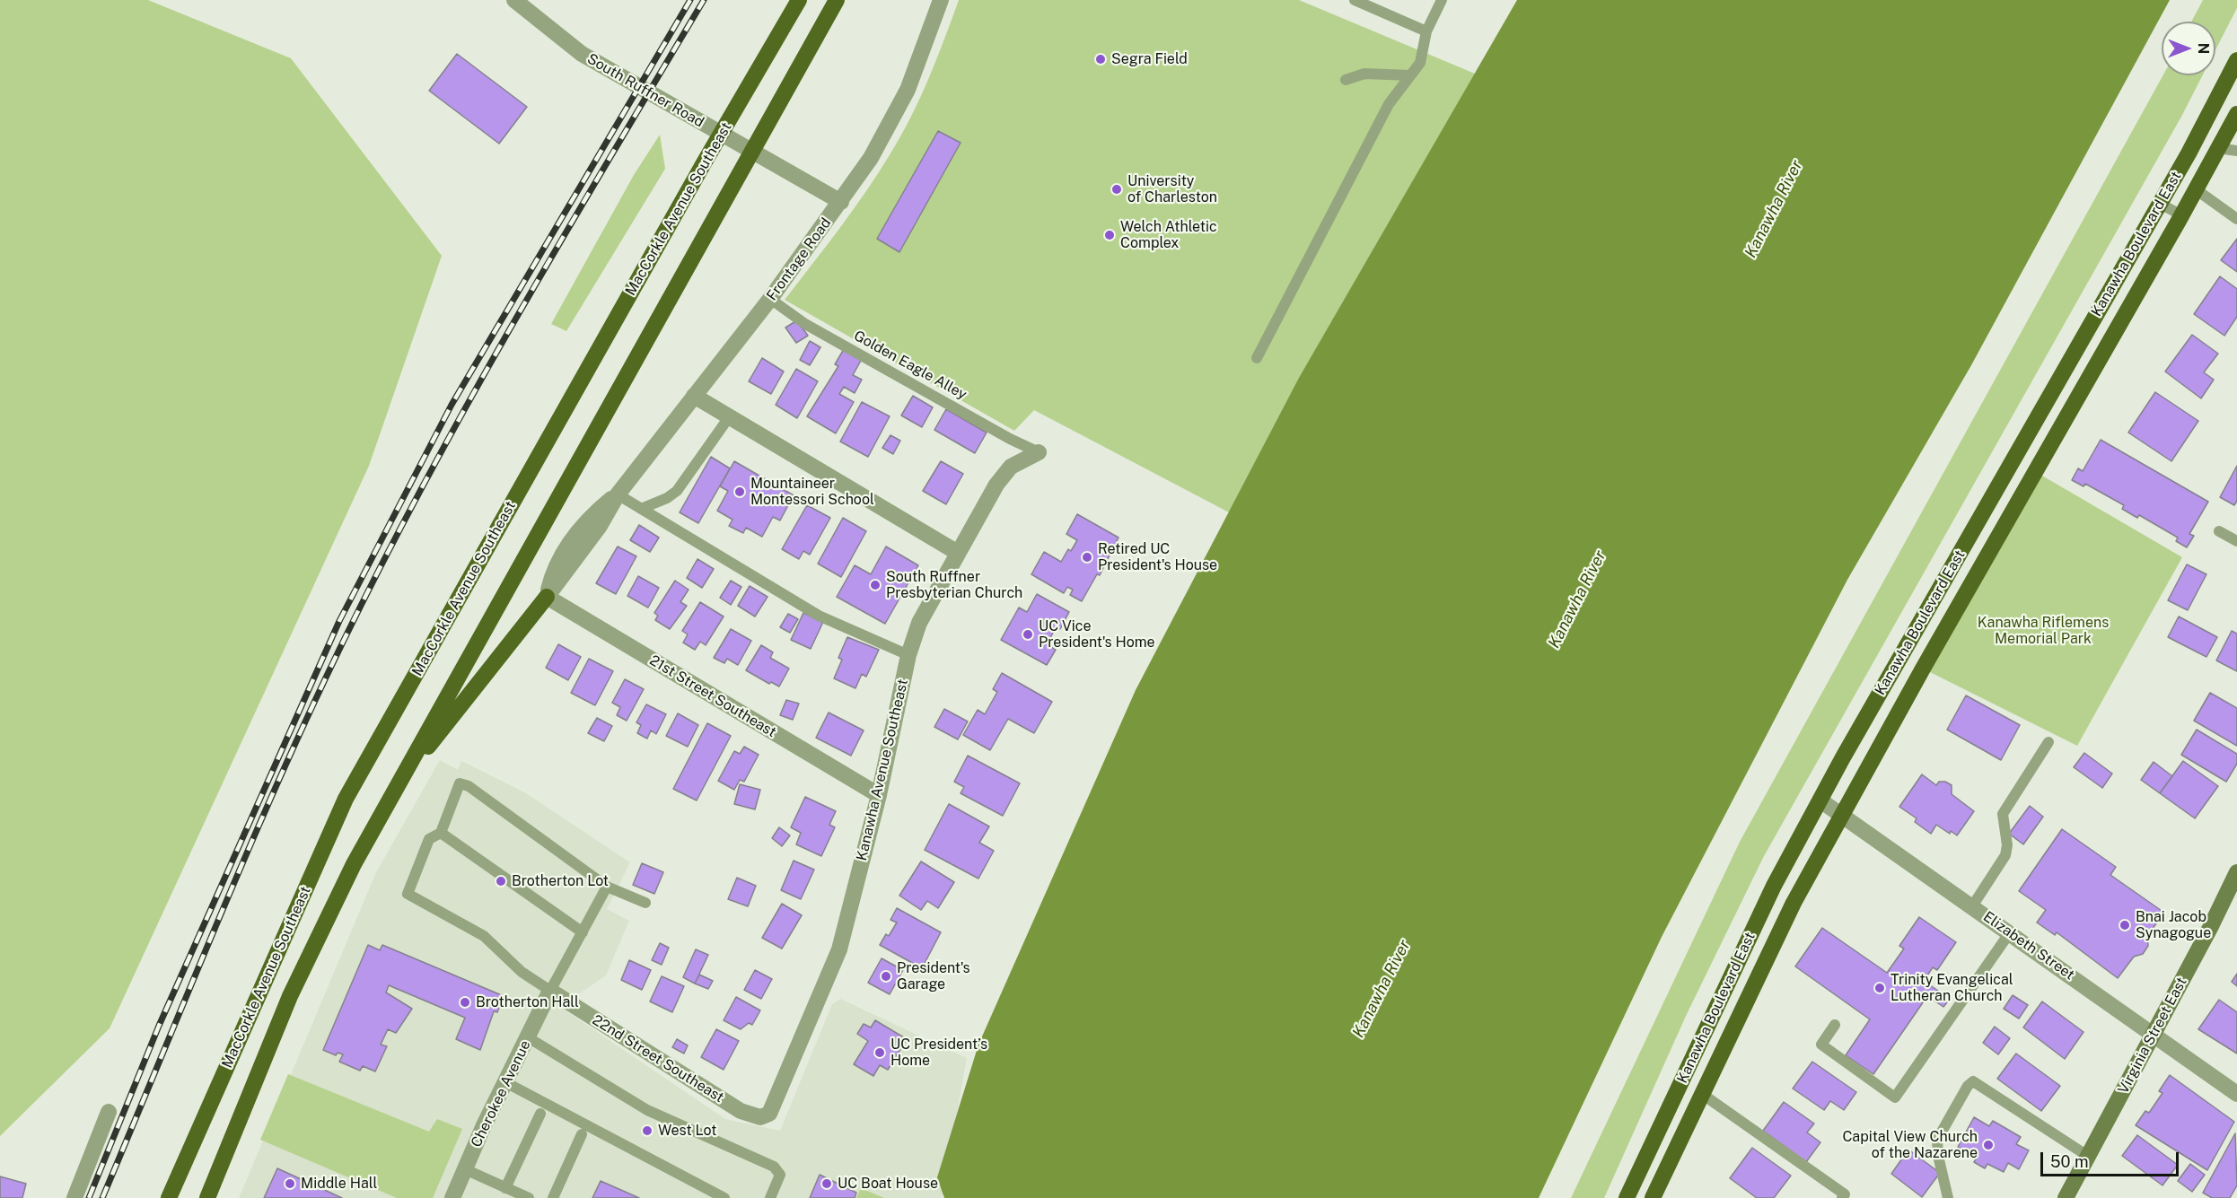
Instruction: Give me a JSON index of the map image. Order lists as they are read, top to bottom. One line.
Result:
{"streets":{"main road":["MacCorkle Avenue Southeast","Kanawha Boulevard East","Virginia Street East"],"street":["South Ruffner Road","Frontage Road","21st Street Southeast","Kanawha Avenue Southeast","Elizabeth Street","22nd Street Southeast","Cherokee Avenue"],"lane":["Golden Eagle Alley"]},"crossings":[["South Ruffner Road","MacCorkle Avenue Southeast"],["South Ruffner Road","Frontage Road"],["Kanawha Boulevard East","Elizabeth Street"],["Frontage Road","Golden Eagle Alley"],["Frontage Road","21st Street Southeast"],["Golden Eagle Alley","Kanawha Avenue Southeast"],["21st Street Southeast","Kanawha Avenue Southeast"],["Kanawha Avenue Southeast","22nd Street Southeast"],["Elizabeth Street","Virginia Street East"],["22nd Street Southeast","Cherokee Avenue"]],"water":["Kanawha River"],"parks":["Kanawha Riflemens Memorial Park"],"places":["Segra Field","University of Charleston","Welch Athletic Complex","Mountaineer Montessori School","Retired UC President's House","South Ruffner Presbyterian Church","UC Vice President's Home","Brotherton Lot","Bnai Jacob Synagogue","President's Garage","Trinity Evangelical Lutheran Church","Brotherton Hall","UC President’s Home","West Lot","Capital View Church of the Nazarene","Middle Hall","UC Boat House"],"scale_bar":"50 m","north":"right"}
